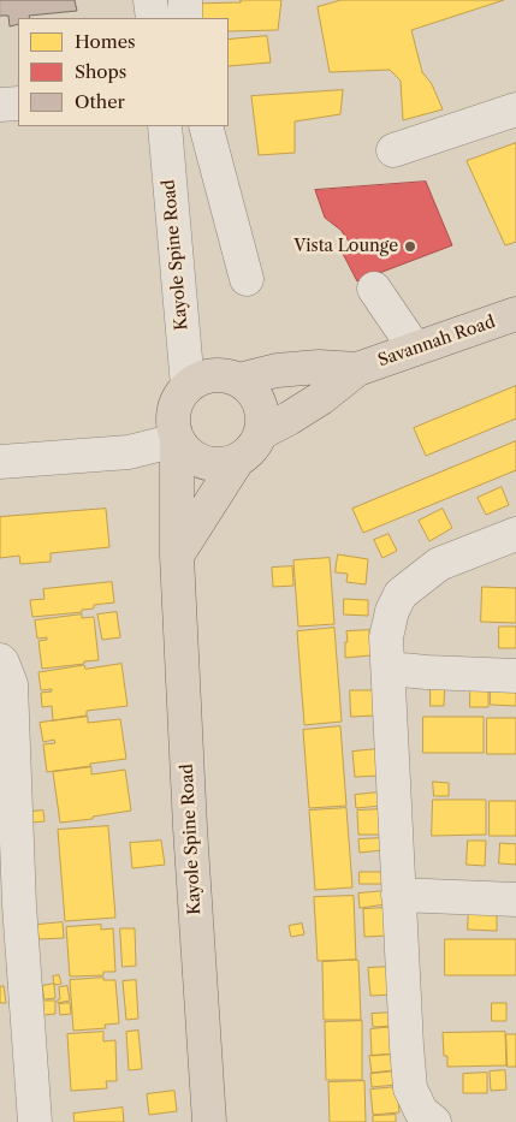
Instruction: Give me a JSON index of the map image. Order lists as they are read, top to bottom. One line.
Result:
{"streets":{"main road":["Kayole Spine Road","Savannah Road"]},"crossings":[["Kayole Spine Road","Savannah Road"]],"places":["Vista Lounge"],"legend":["Homes","Shops","Other"]}
